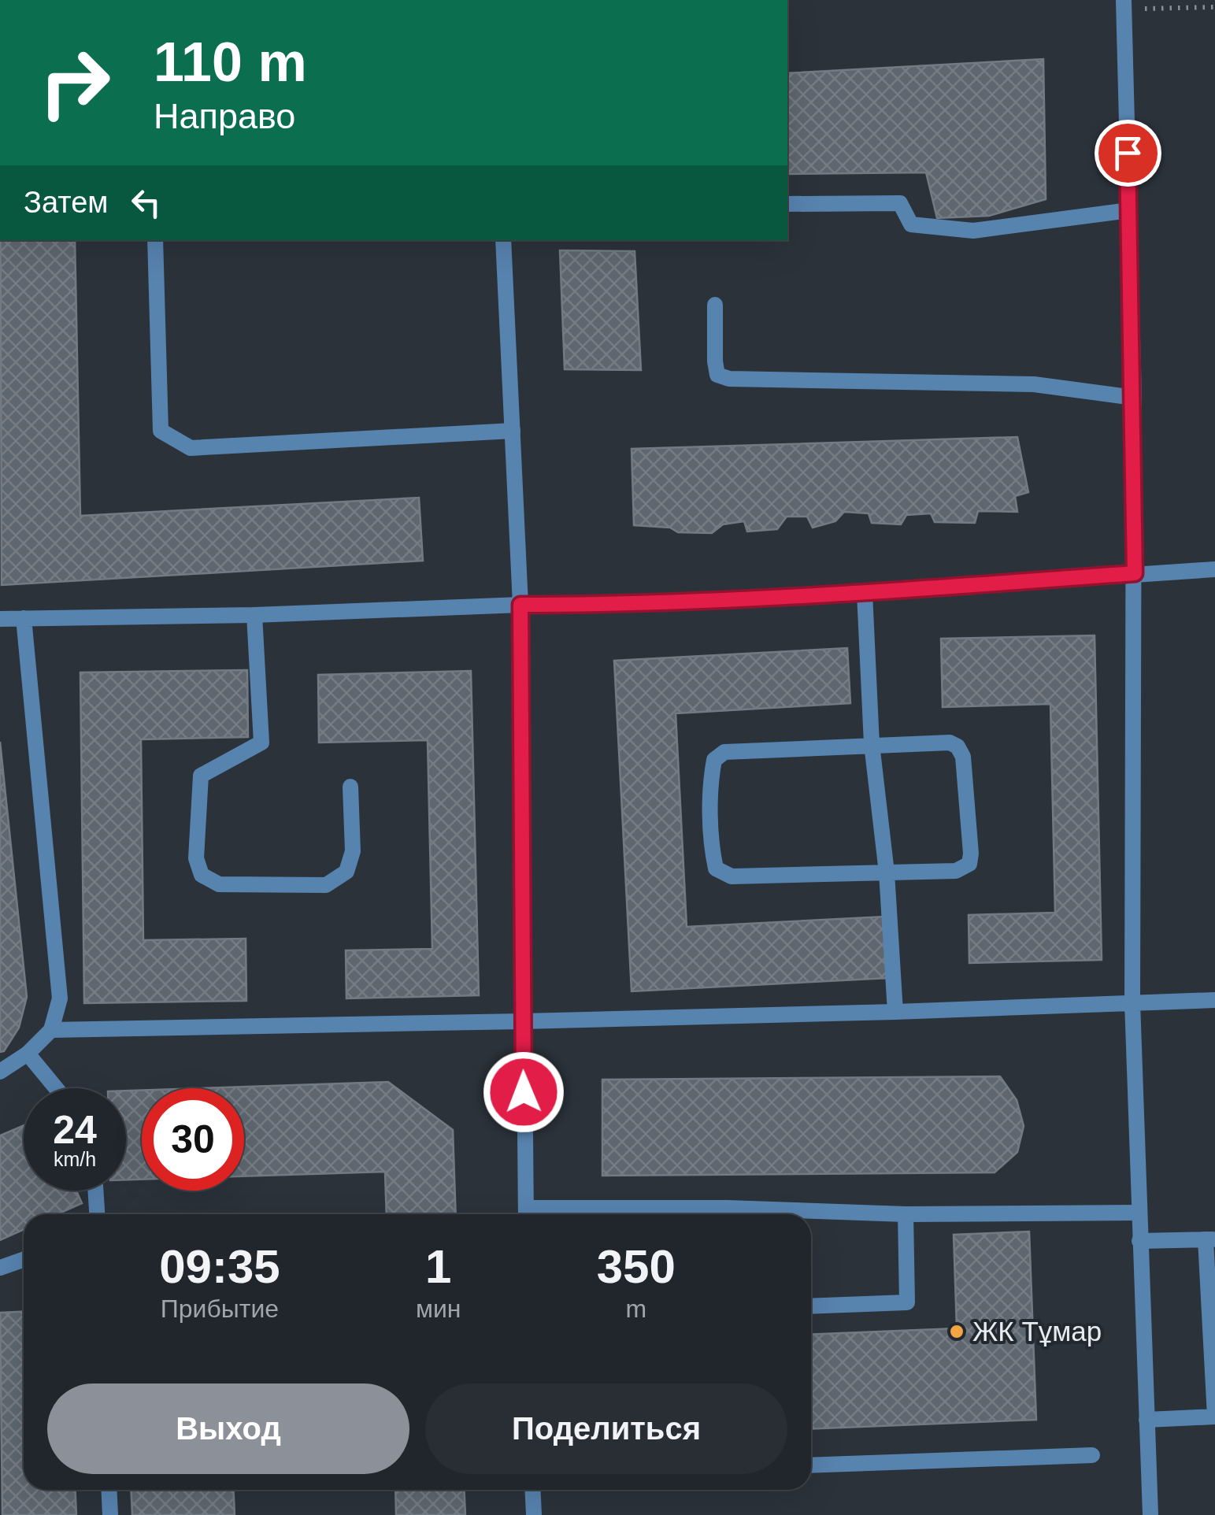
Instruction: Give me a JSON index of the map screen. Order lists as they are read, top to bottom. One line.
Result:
{"places":["ЖК Тұмар"],"page":{"turn":["110 m","Направо"],"then":"Затем","speed":"24 km/h","limit":"30","eta":["09:35","Прибытие","1","мин","350","m"],"buttons":["Выход","Поделиться"]}}
